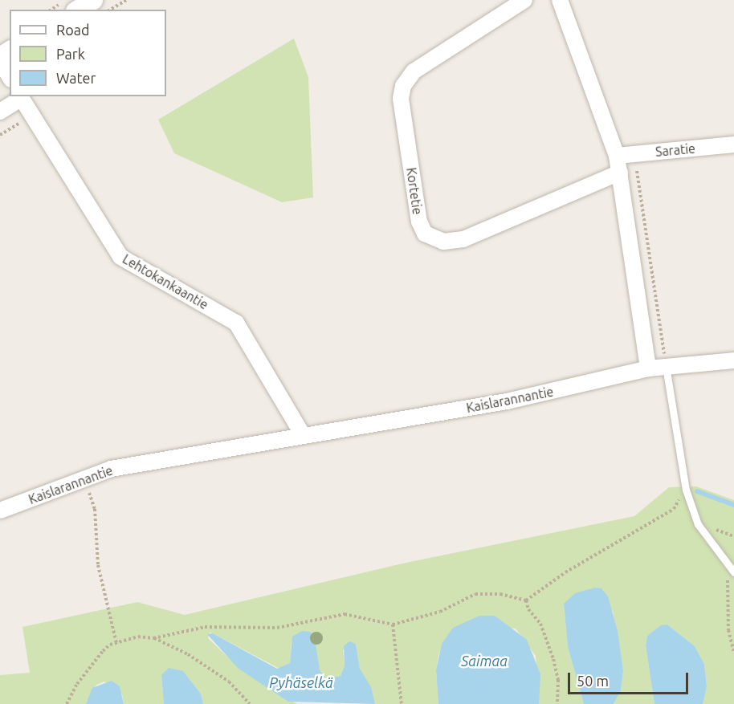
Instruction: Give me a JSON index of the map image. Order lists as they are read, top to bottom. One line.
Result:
{"streets":{"street":["Saratie","Kortetie","Lehtokankaantie","Kaislarannantie"]},"crossings":[["Lehtokankaantie","Kaislarannantie"]],"water":["Saimaa","Pyhäselkä"],"legend":["Road","Park","Water"],"scale_bar":"50 m"}
